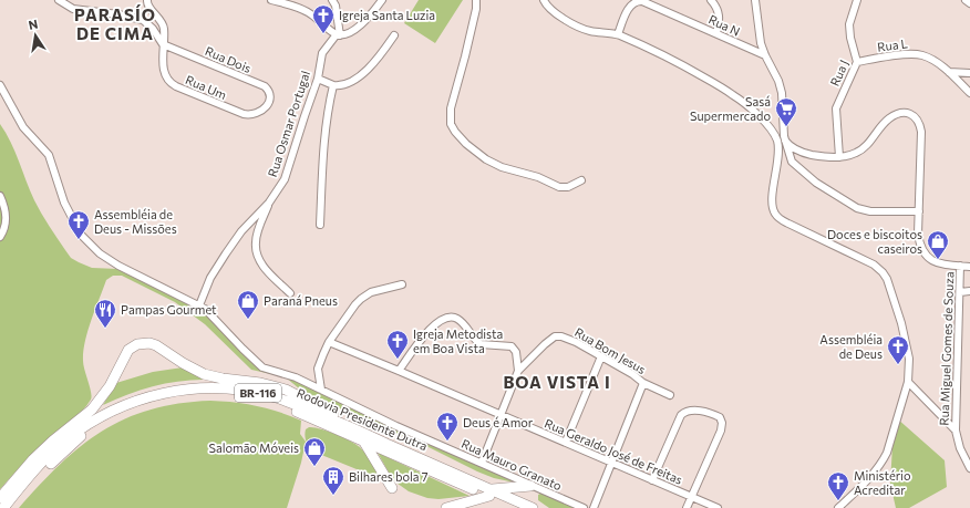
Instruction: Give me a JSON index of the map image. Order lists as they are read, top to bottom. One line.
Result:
{"streets":{"highway":["BR-116","Rodovia Presidente Dutra"],"street":["Rua N","Rua L","Rua Dois","Rua J","Rua Um","Rua Osmar Portugal","Rua Miguel Gomes de Souza","Rua Bom Jesus","Rua Geraldo José de Freitas","Rua Mauro Granato"]},"crossings":[["Rua L","Rua J"],["Rua Dois","Rua Um"],["Rua J","Rua Miguel Gomes de Souza"],["Rua Osmar Portugal","Rua Mauro Granato"],["Rua Bom Jesus","Rua Geraldo José de Freitas"],["Rua Bom Jesus","Rua Mauro Granato"]],"districts":["PARASÍO DE CIMA","BOA VISTA I"],"places":{"church":["Igreja Santa Luzia","Assembléia de Deus - Missões","Igreja Metodista em Boa Vista","Assembléia de Deus","Deus é Amor","Ministério Acreditar"],"supermarket":["Sasá Supermercado"],"shop":["Doces e biscoitos caseiros","Paraná Pneus","Salomão Móveis"],"restaurant":["Pampas Gourmet"],"building":["Bilhares bola 7"]},"north":"top"}
